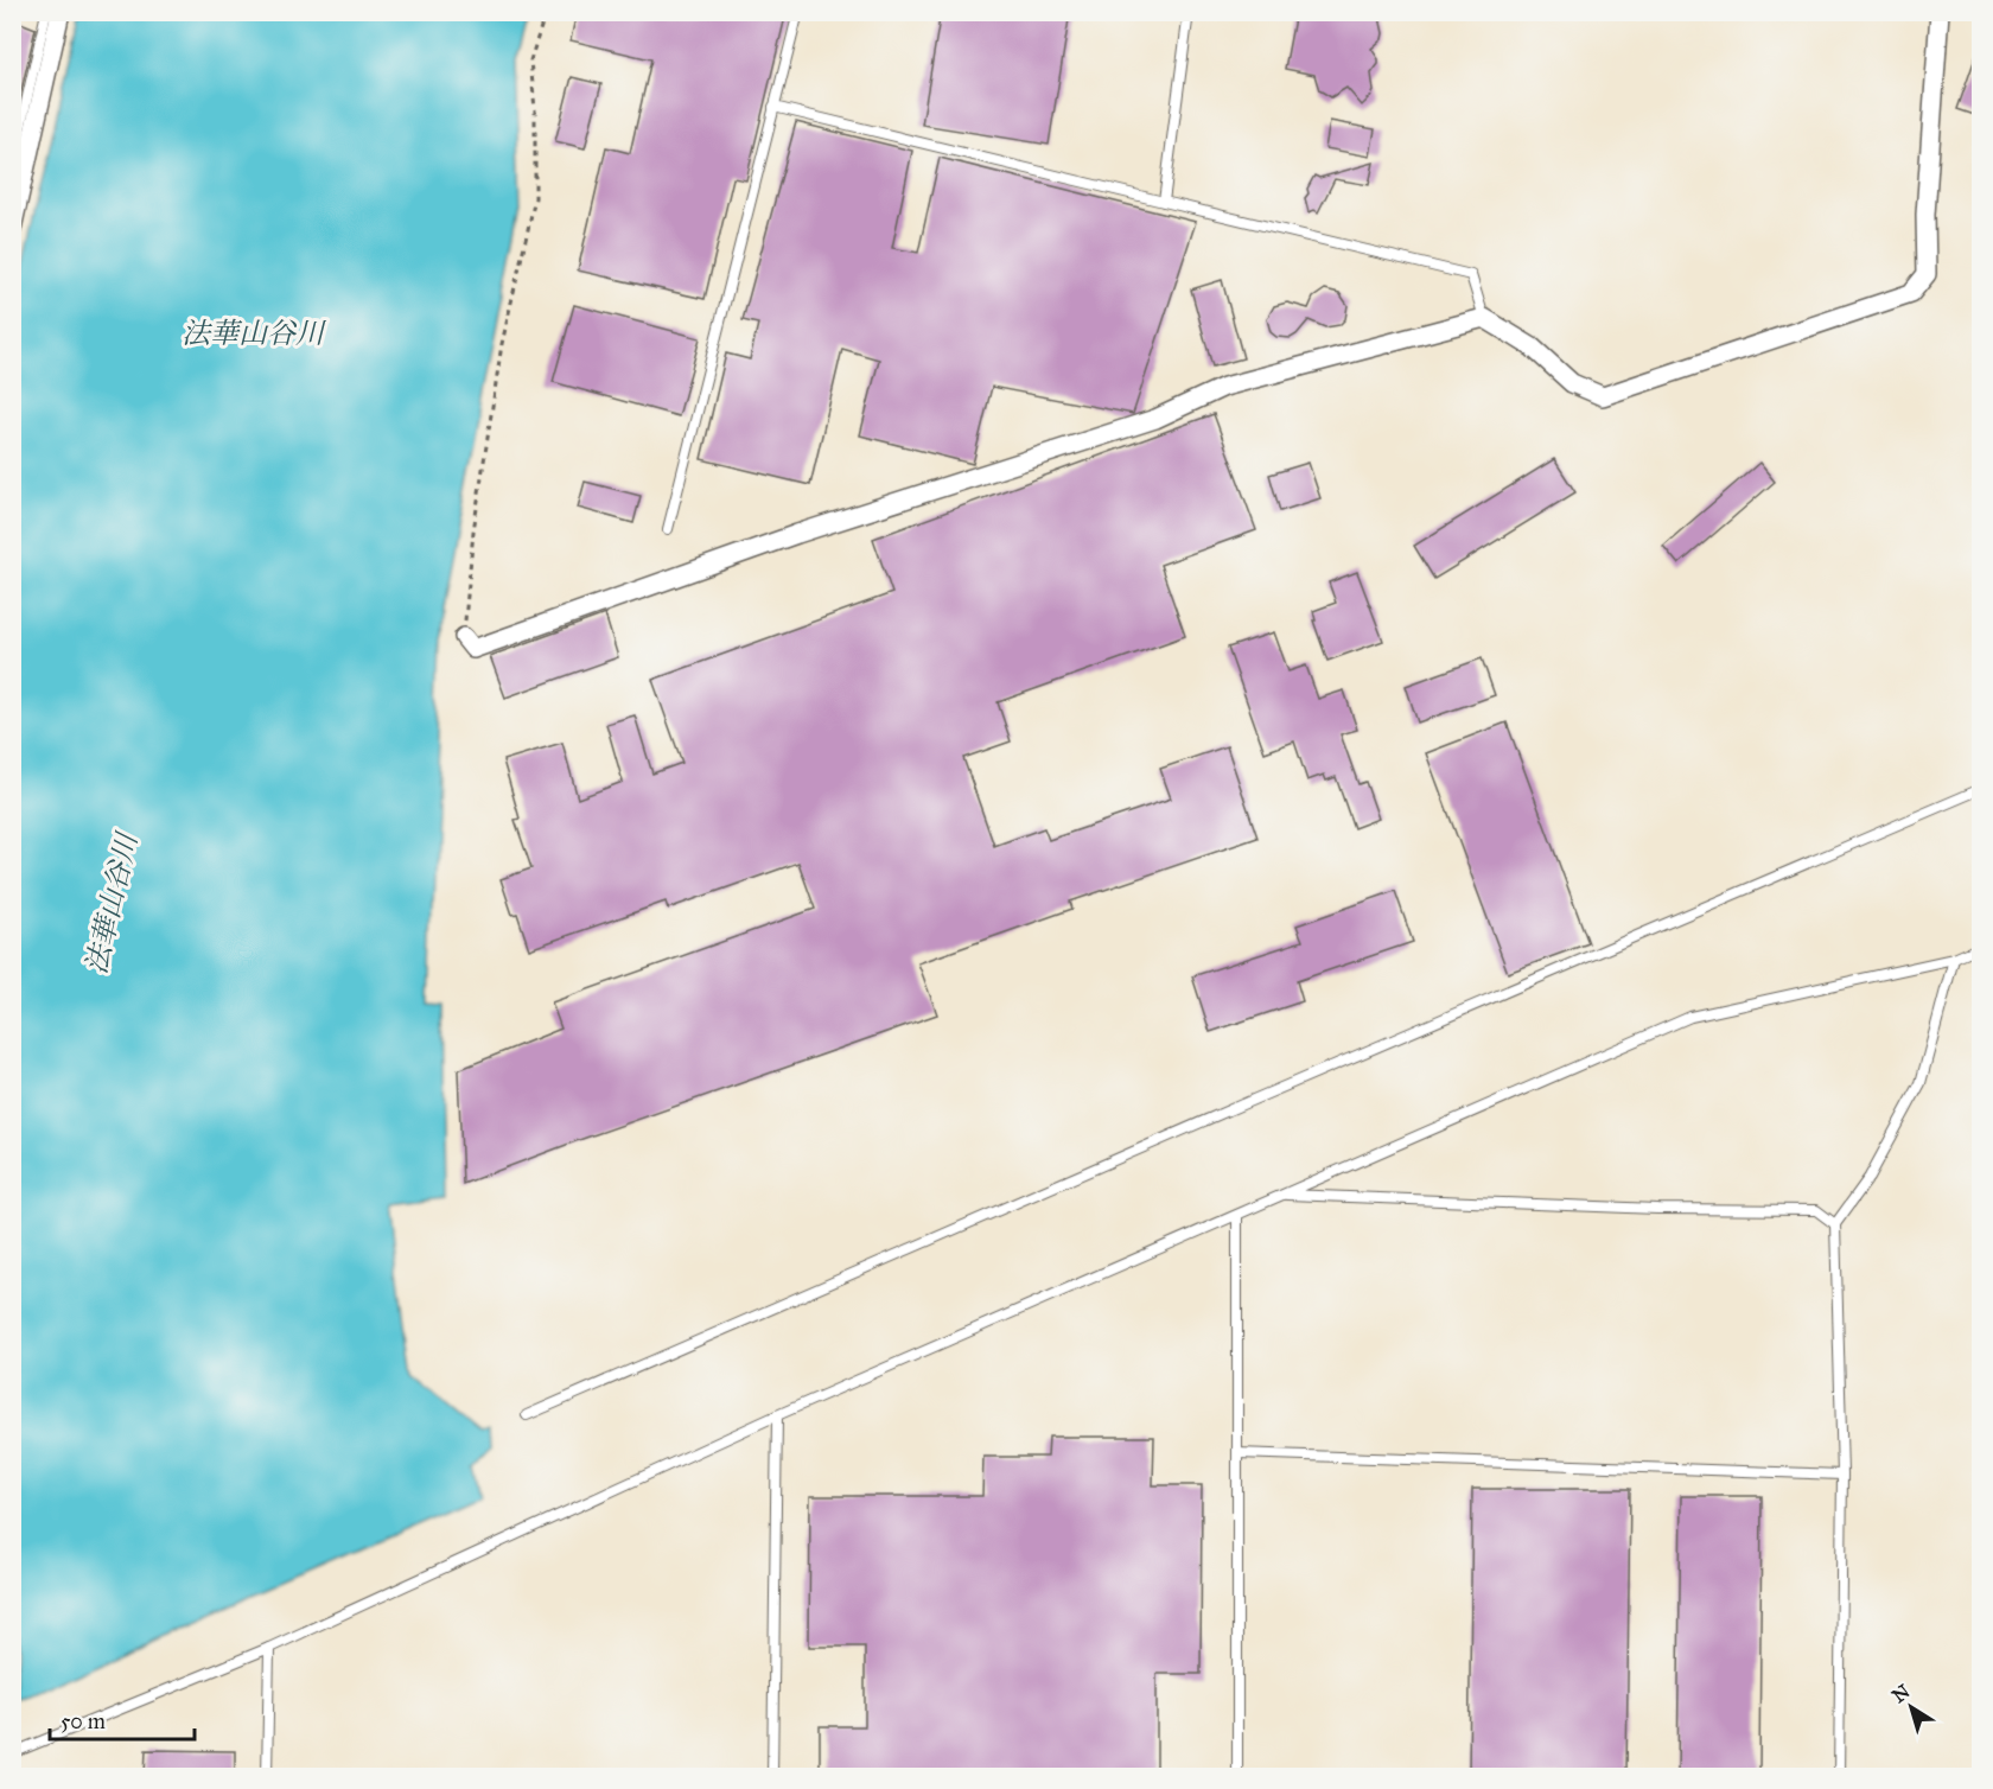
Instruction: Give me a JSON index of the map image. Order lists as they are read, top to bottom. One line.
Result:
{"water":["法華山谷川"],"scale_bar":"50 m","north":"top left"}
